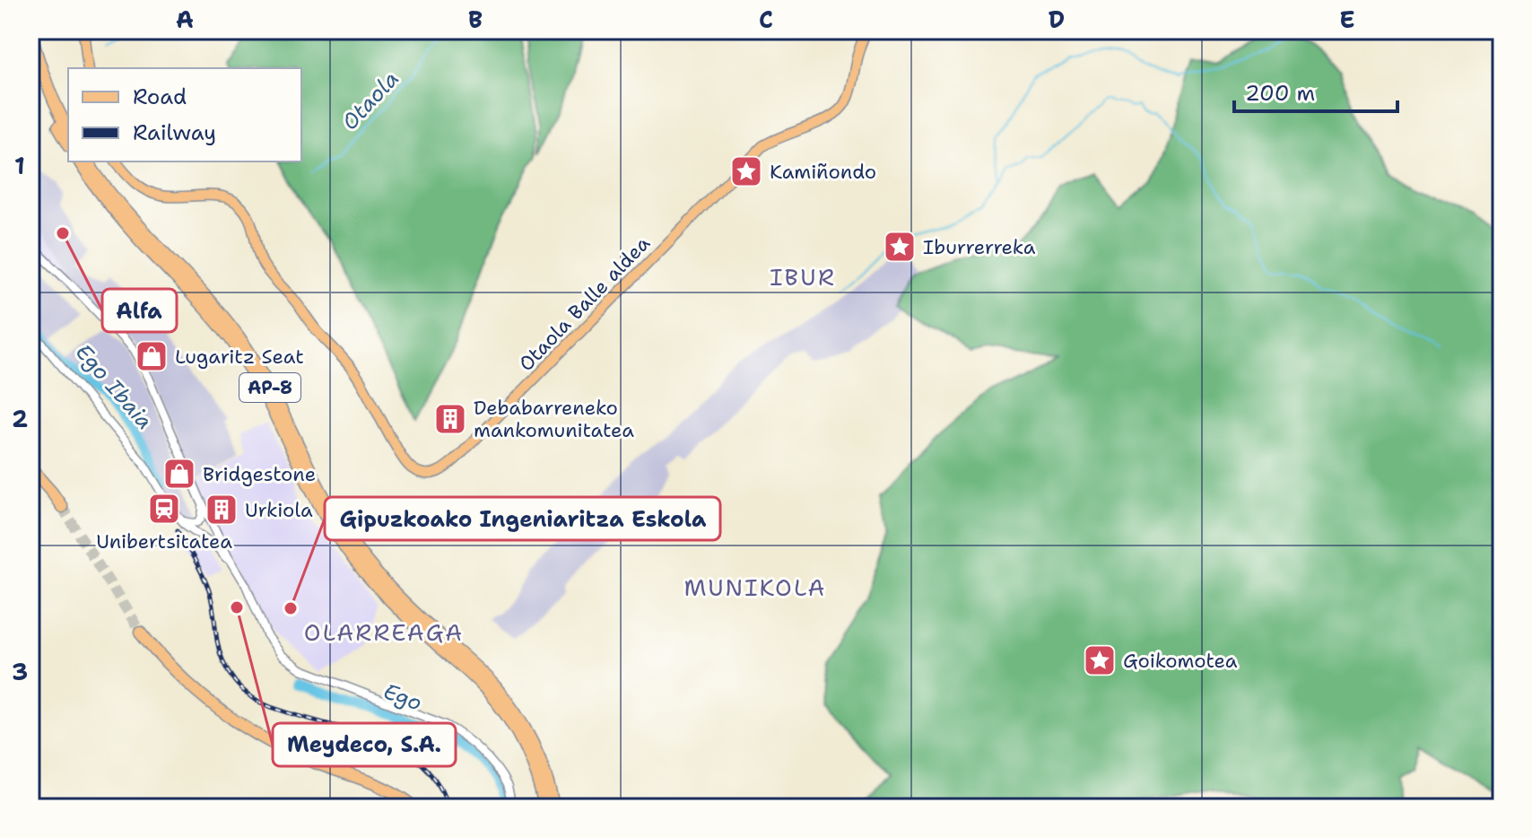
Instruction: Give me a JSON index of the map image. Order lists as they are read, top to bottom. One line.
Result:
{"streets":{"highway":["AP-8"],"main road":["Otaola Balle aldea"]},"districts":["IBUR","MUNIKOLA","OLARREAGA"],"water":["Otaola","Ego Ibaia","Ego"],"places":{"place":["Kamiñondo","Iburrerreka","Goikomotea"],"other":["Alfa","Meydeco, S.A.","Gipuzkoako Ingeniaritza Eskola"],"shop":["Lugaritz Seat","Bridgestone"],"building":["Debabarreneko mankomunitatea","Urkiola"],"station":["Unibertsitatea"]},"legend":["Road","Railway"],"scale_bar":"200 m","grid":{"columns":["A","B","C","D","E"],"rows":["1","2","3"]}}
